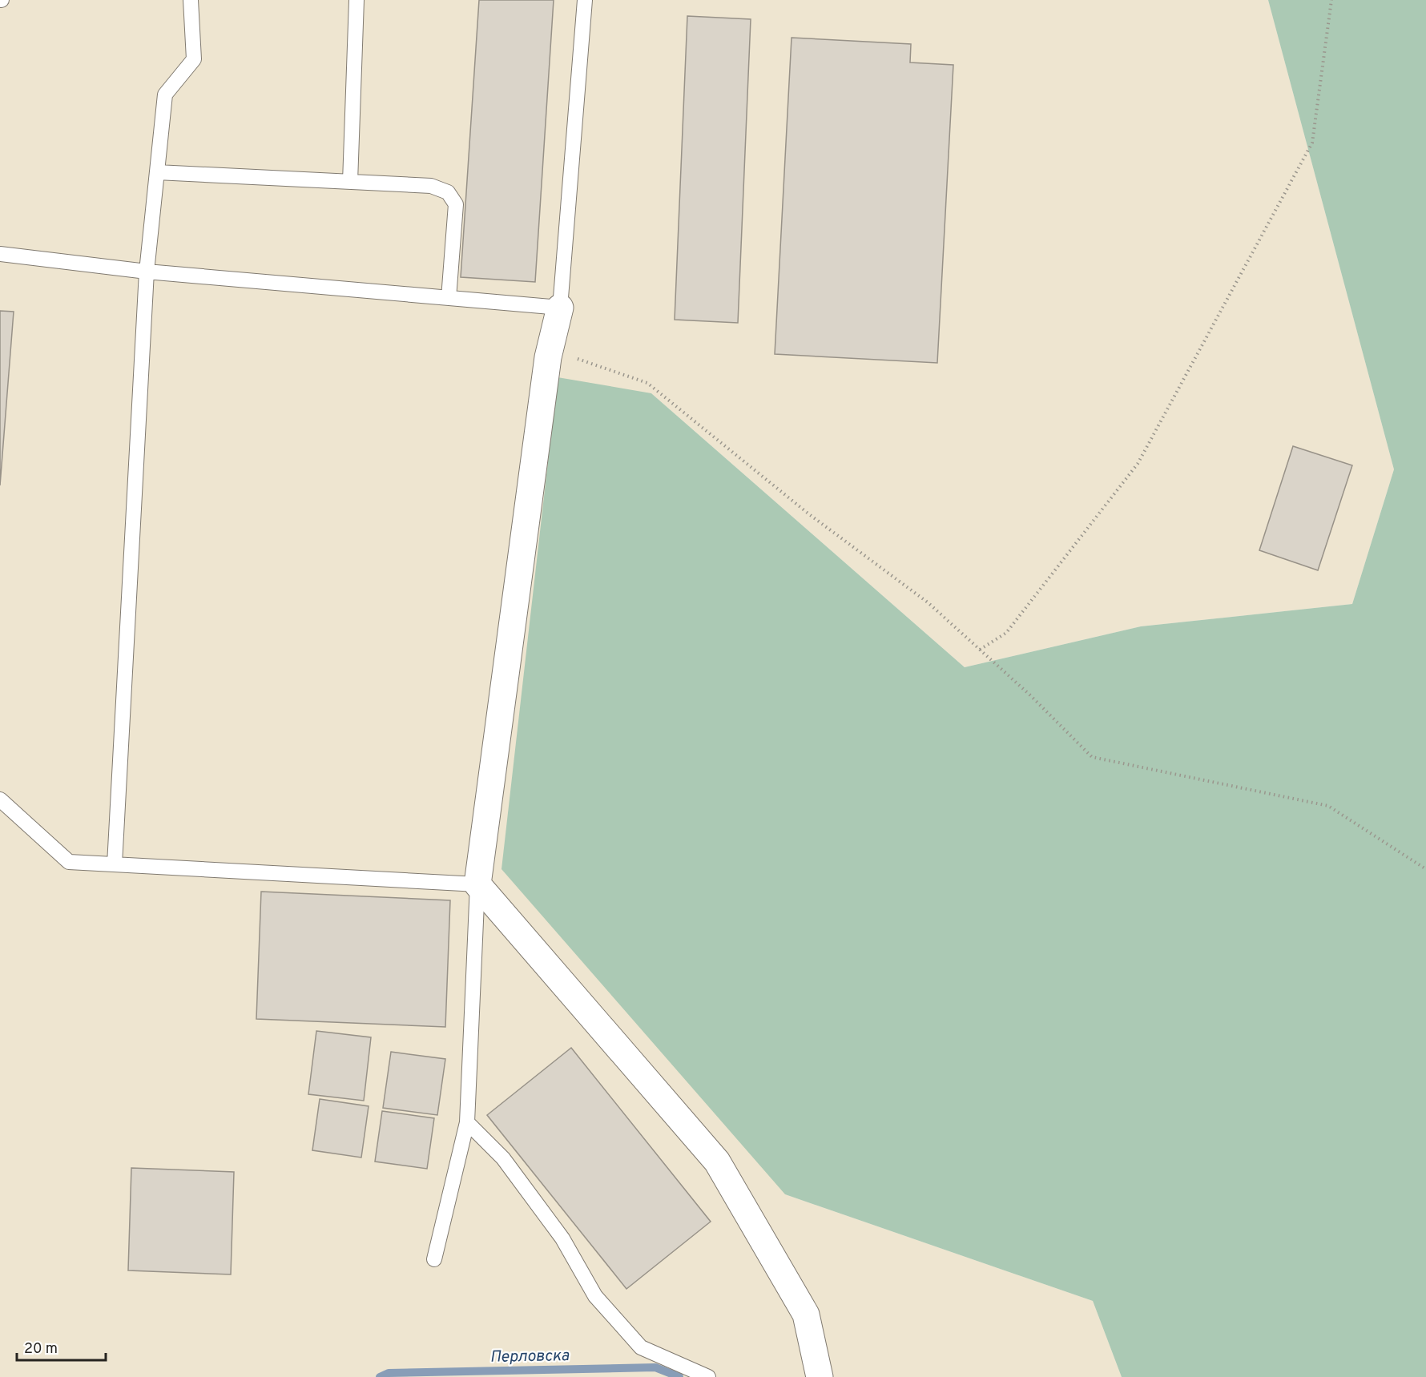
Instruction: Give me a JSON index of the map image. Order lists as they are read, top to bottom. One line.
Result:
{"water":["Перловска"],"scale_bar":"20 m"}
